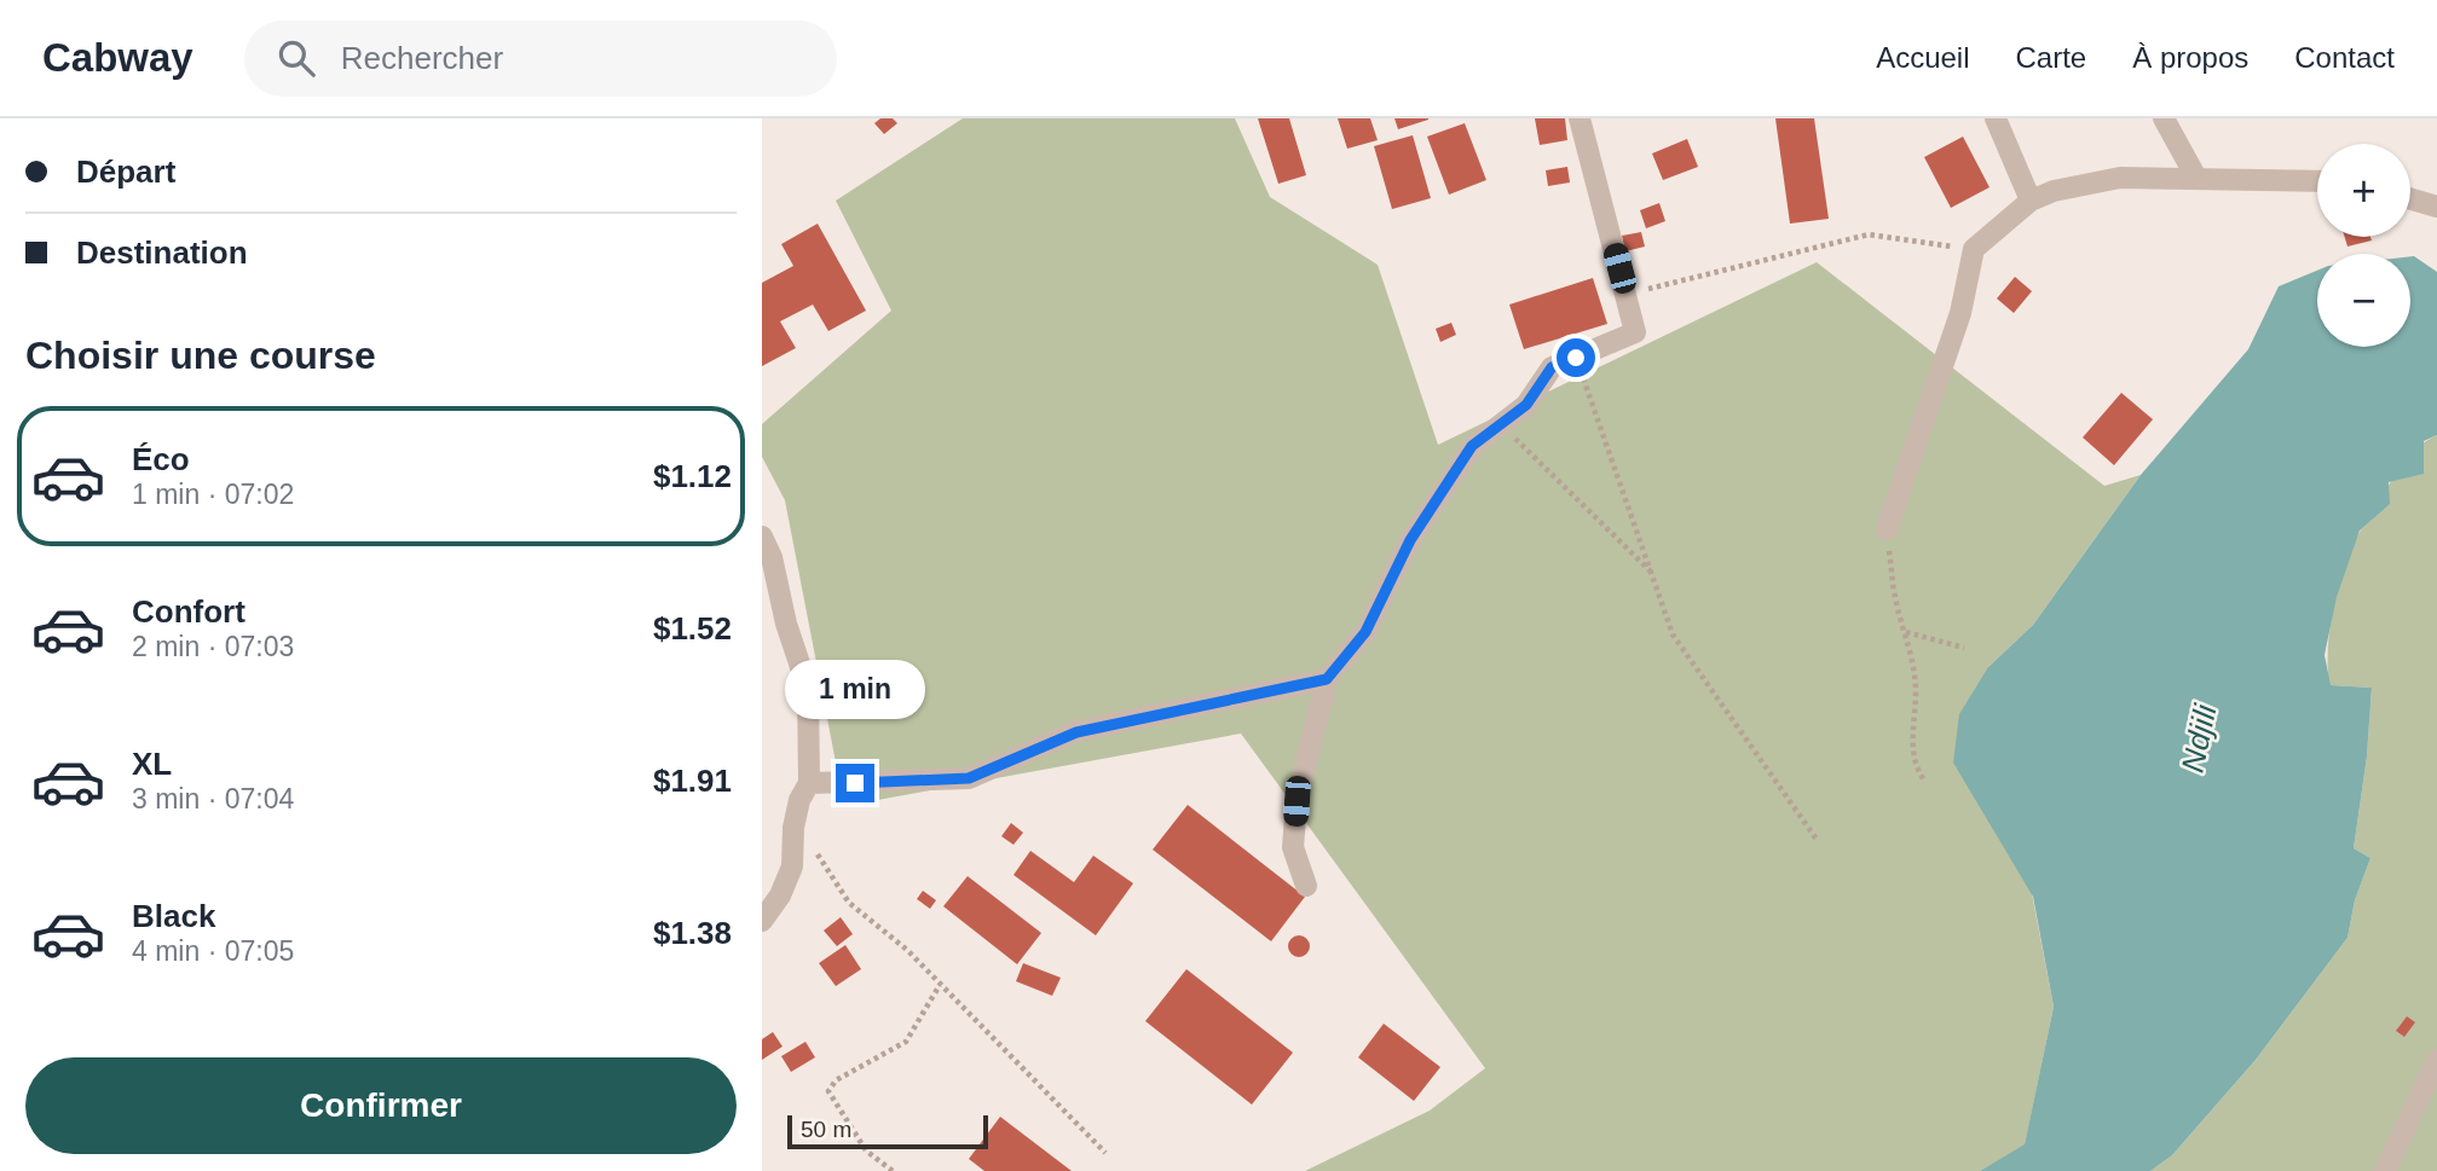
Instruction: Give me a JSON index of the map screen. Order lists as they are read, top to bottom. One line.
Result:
{"water":["Ndjili"],"scale_bar":"50 m","page":{"header":"Cabway","search":"Rechercher","nav":["Accueil","Carte","À propos","Contact"],"banner":["Départ","Destination"],"map_buttons":["+","−"],"heading":"Choisir une course","list":[{"name":"Éco","note":"1 min · 07:02","value":"$1.12"},{"name":"Confort","note":"2 min · 07:03","value":"$1.52"},{"name":"XL","note":"3 min · 07:04","value":"$1.91"},{"name":"Black","note":"4 min · 07:05","value":"$1.38"}],"bubble":"1 min","buttons":"Confirmer","scale":"50 m"}}
